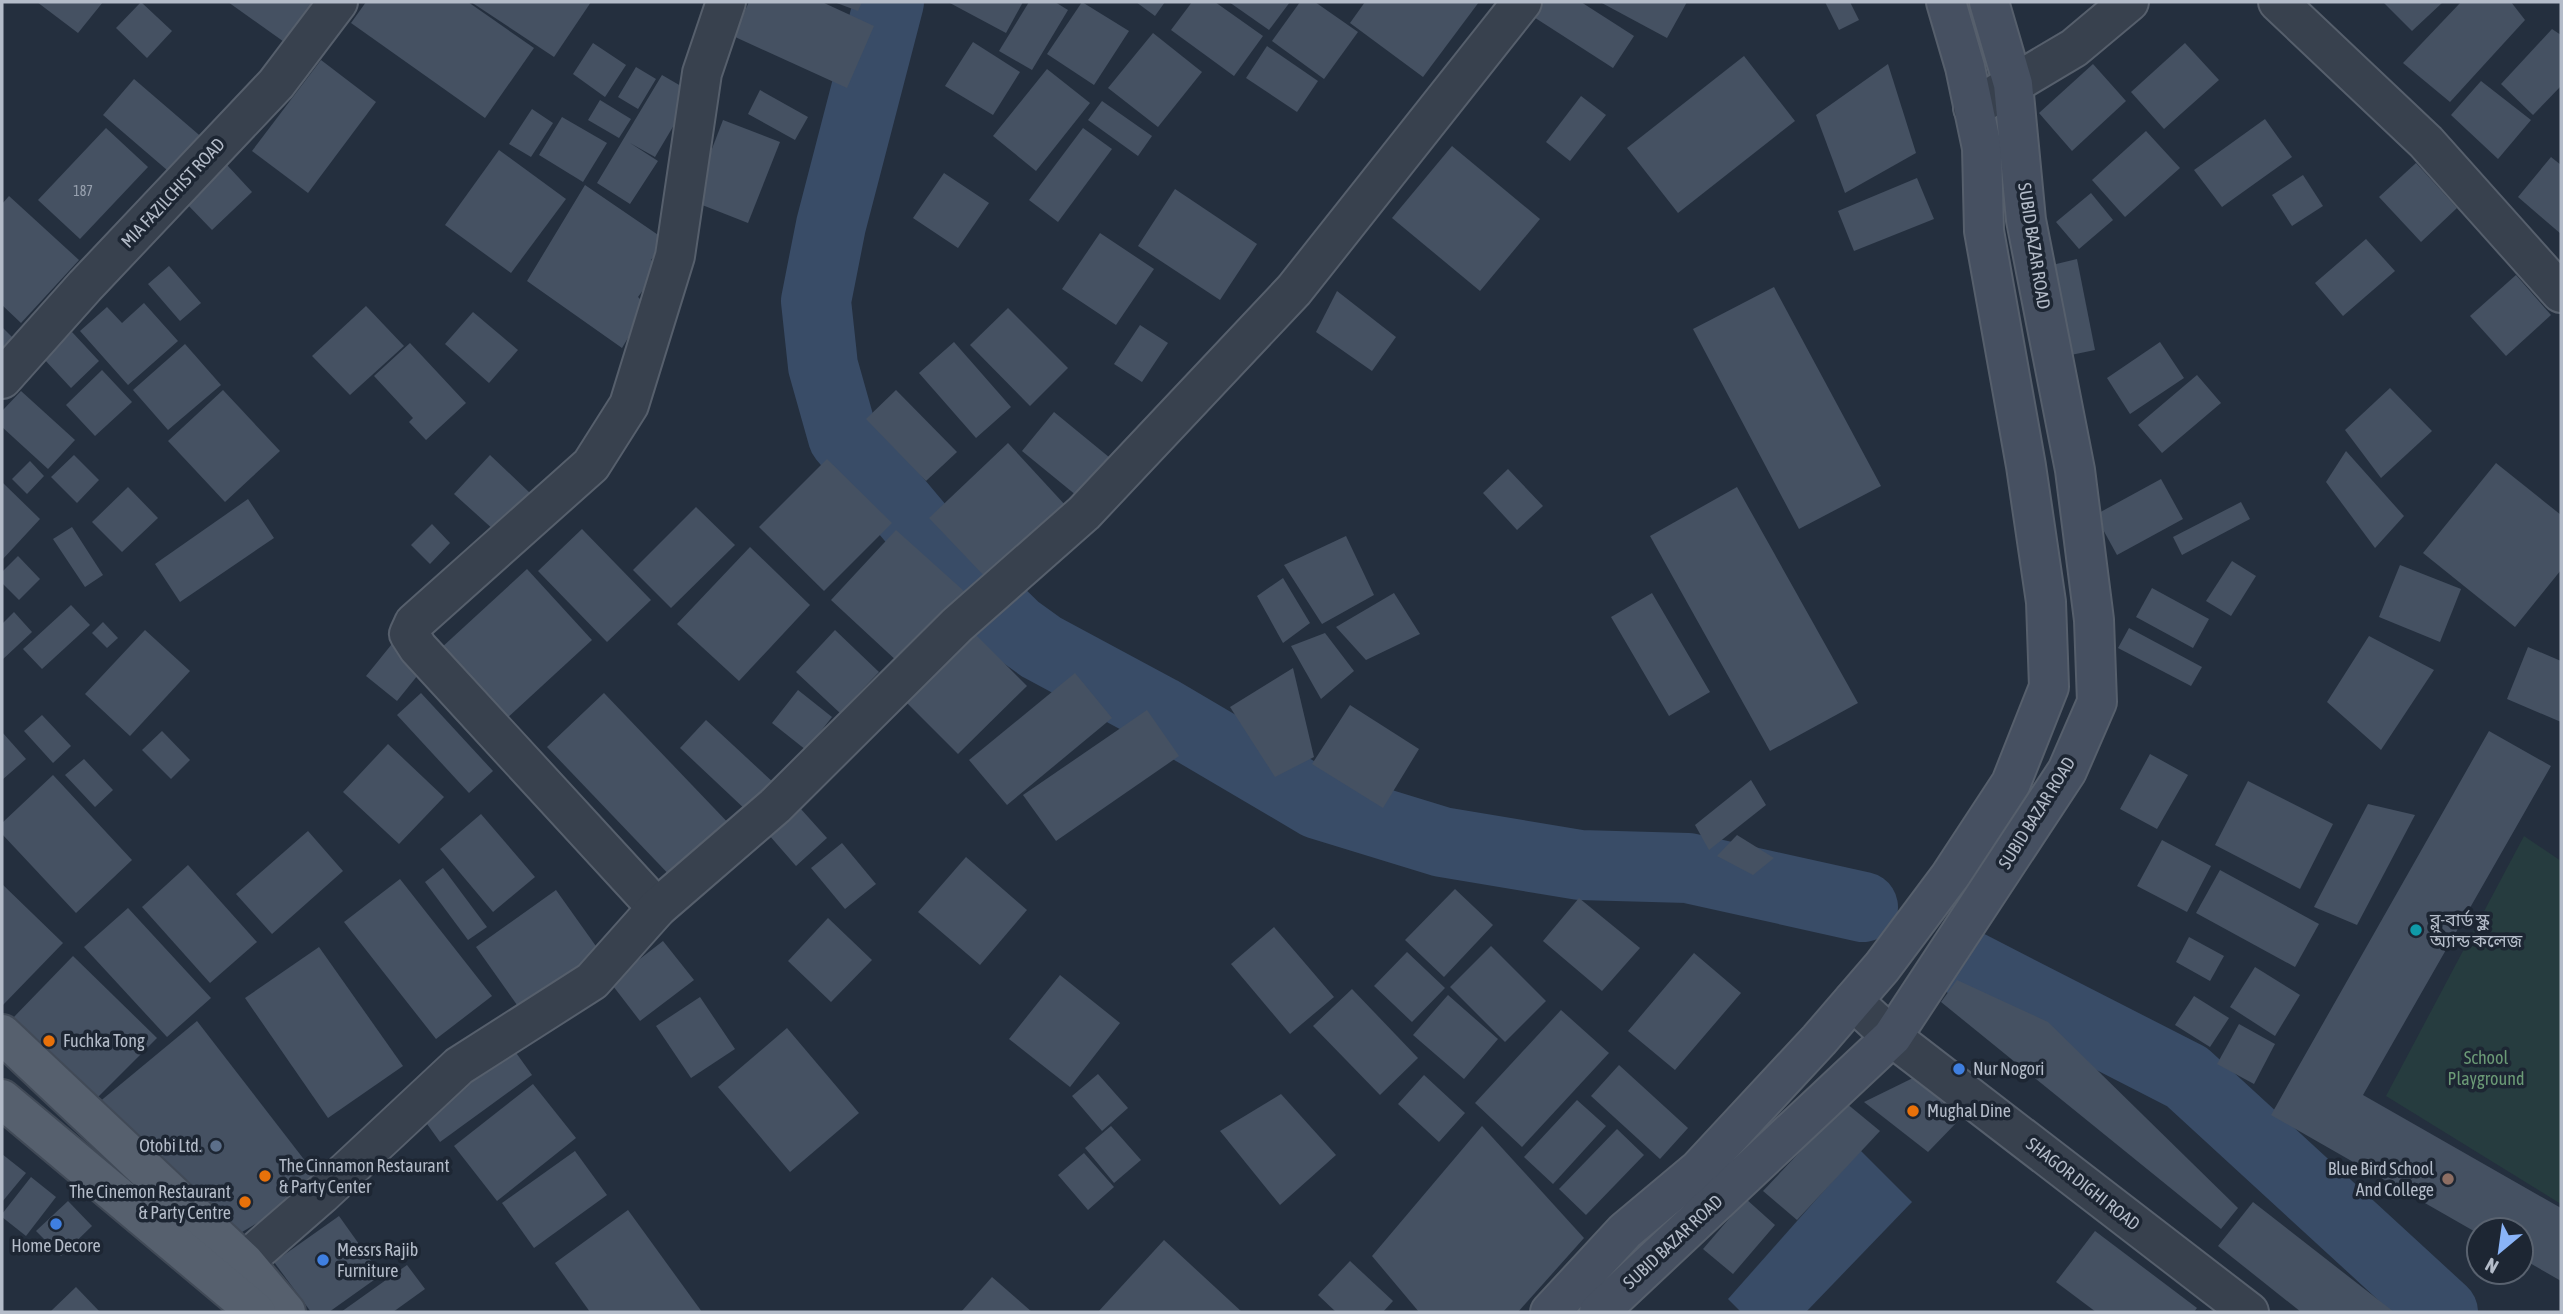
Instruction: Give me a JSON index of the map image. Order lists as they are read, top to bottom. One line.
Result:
{"streets":{"main road":["SUBID BAZAR ROAD"],"street":["MIA FAZILCHIST ROAD","SHAGOR DIGHI ROAD"]},"crossings":[["SUBID BAZAR ROAD","SHAGOR DIGHI ROAD"]],"parks":["School Playground"],"places":["ব্লু-বার্ড স্কুল অ্যান্ড কলেজ","Fuchka Tong","Nur Nogori","Mughal Dine","Otobi Ltd.","The Cinnamon Restaurant & Party Center","Blue Bird School And College","The Cinemon Restaurant & Party Centre","Home Decore","Messrs Rajib Furniture"],"house_numbers":["187"],"north":"bottom left"}
